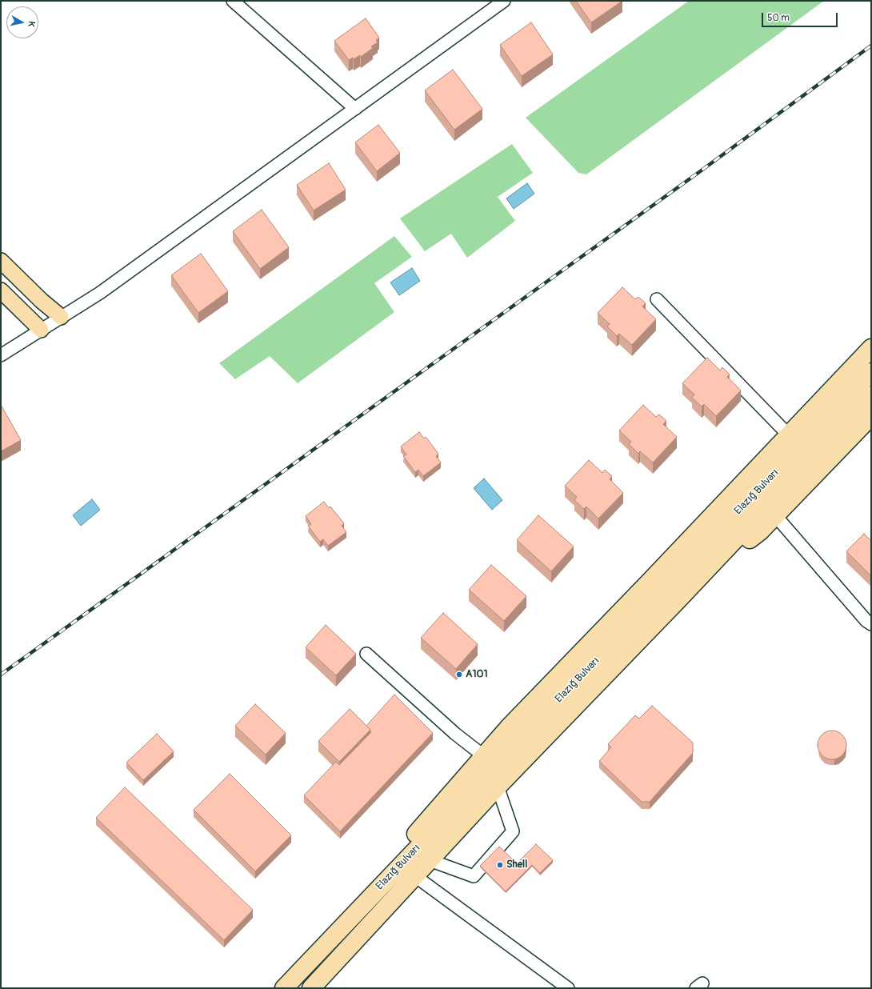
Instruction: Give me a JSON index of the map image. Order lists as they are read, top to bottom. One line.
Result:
{"streets":{"highway":["Elazığ Bulvarı"]},"places":["A101","Shell"],"scale_bar":"50 m","north":"right"}
